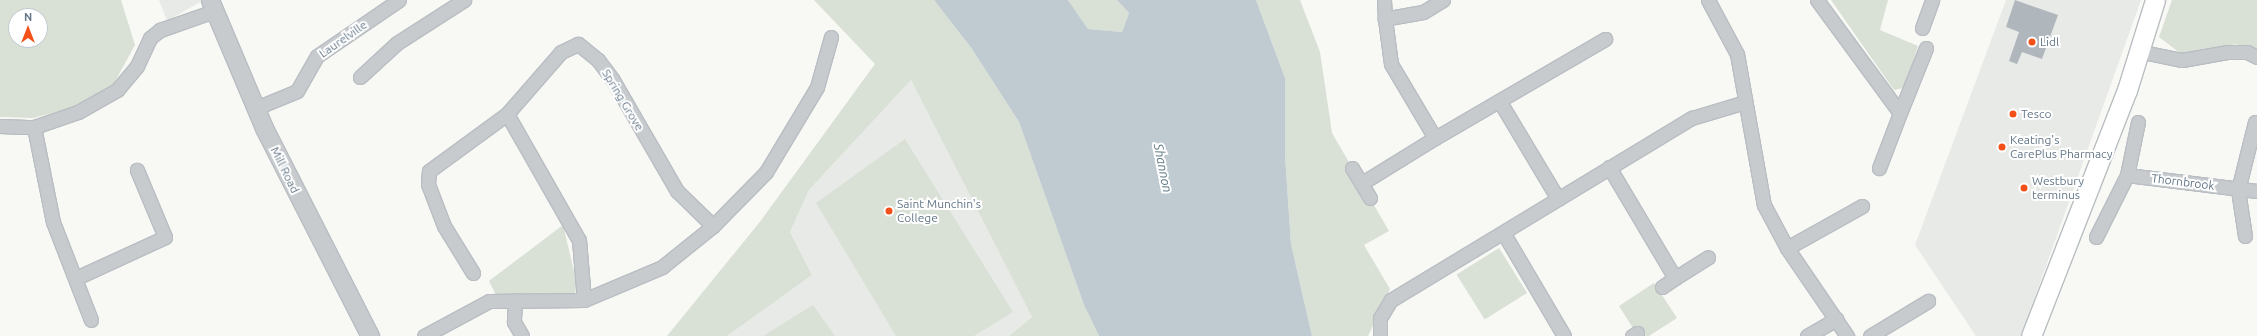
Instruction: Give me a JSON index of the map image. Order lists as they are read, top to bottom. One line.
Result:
{"streets":{"street":["Laurelville","Spring Grove","Mill Road","Thornbrook"]},"crossings":[["Laurelville","Mill Road"]],"water":["Shannon"],"places":["Lidl","Tesco","Keating's CarePlus Pharmacy","Westbury terminus","Saint Munchin's College"],"north":"top"}
